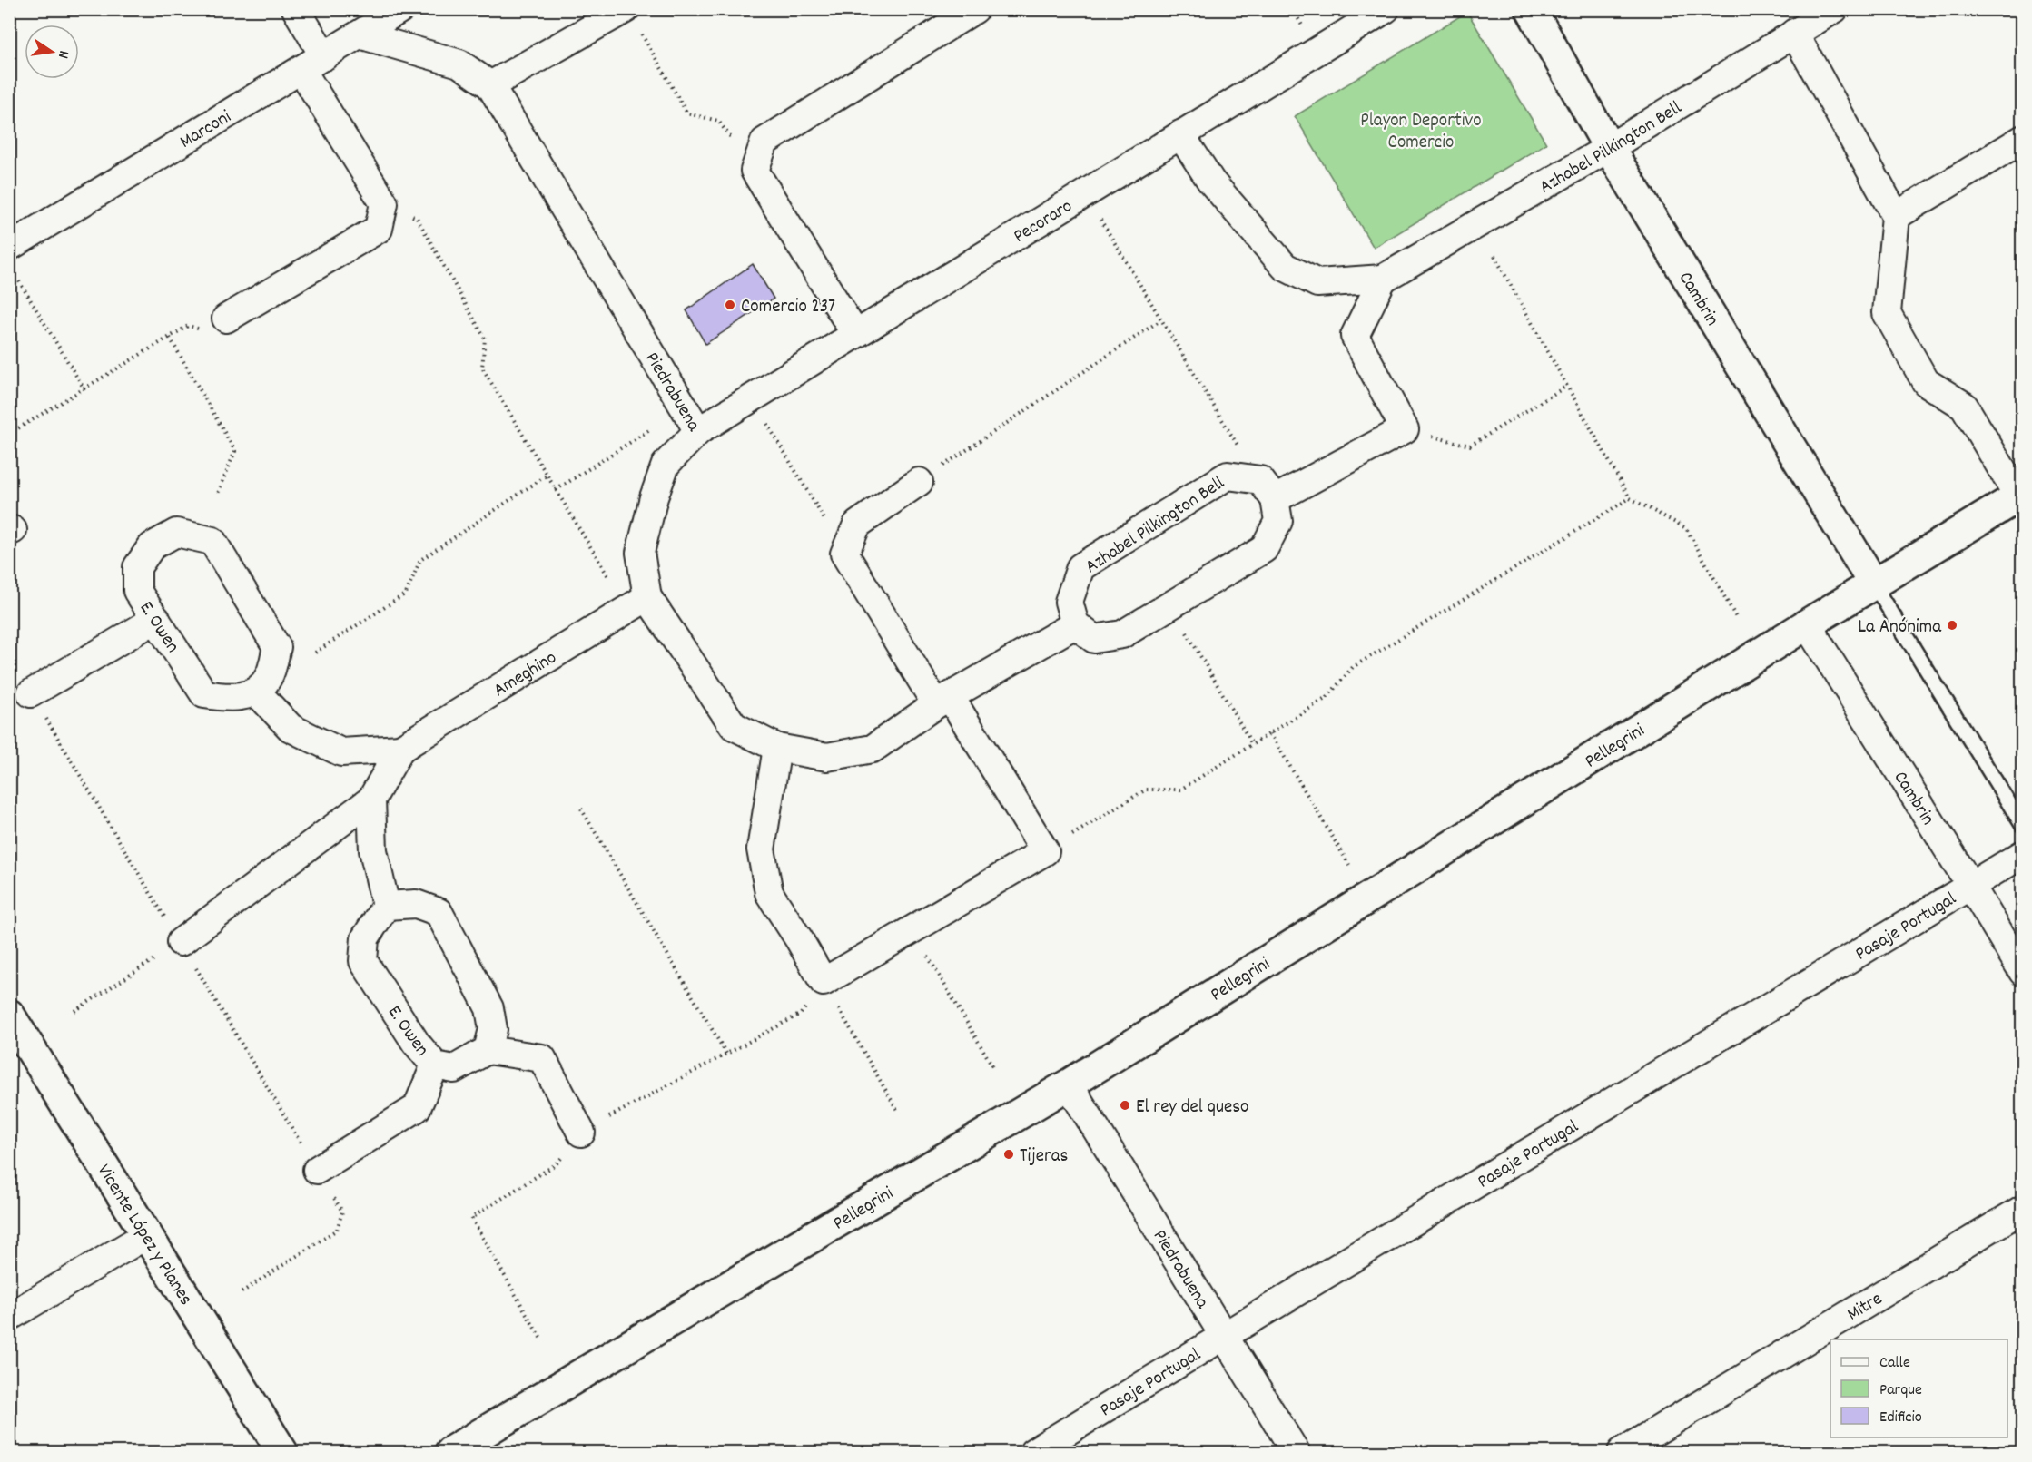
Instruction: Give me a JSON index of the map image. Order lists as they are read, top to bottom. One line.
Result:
{"streets":{"street":["Marconi","Azhabel Pilkington Bell","Pecoraro","Cambrin","Piedrabuena","E. Owen","Ameghino","Pellegrini","Pasaje Portugal","Vicente López y Planes","Mitre"]},"crossings":[["Marconi","Piedrabuena"],["Azhabel Pilkington Bell","Pecoraro"],["Azhabel Pilkington Bell","Cambrin"],["Pecoraro","Piedrabuena"],["Cambrin","Pellegrini"],["Cambrin","Pasaje Portugal"],["Piedrabuena","Ameghino"],["Piedrabuena","Pellegrini"],["Piedrabuena","Pasaje Portugal"]],"parks":["Playon Deportivo Comercio"],"places":["Comercio 237","La Anónima","El rey del queso","Tijeras"],"legend":["Calle","Parque","Edificio"],"north":"right"}
